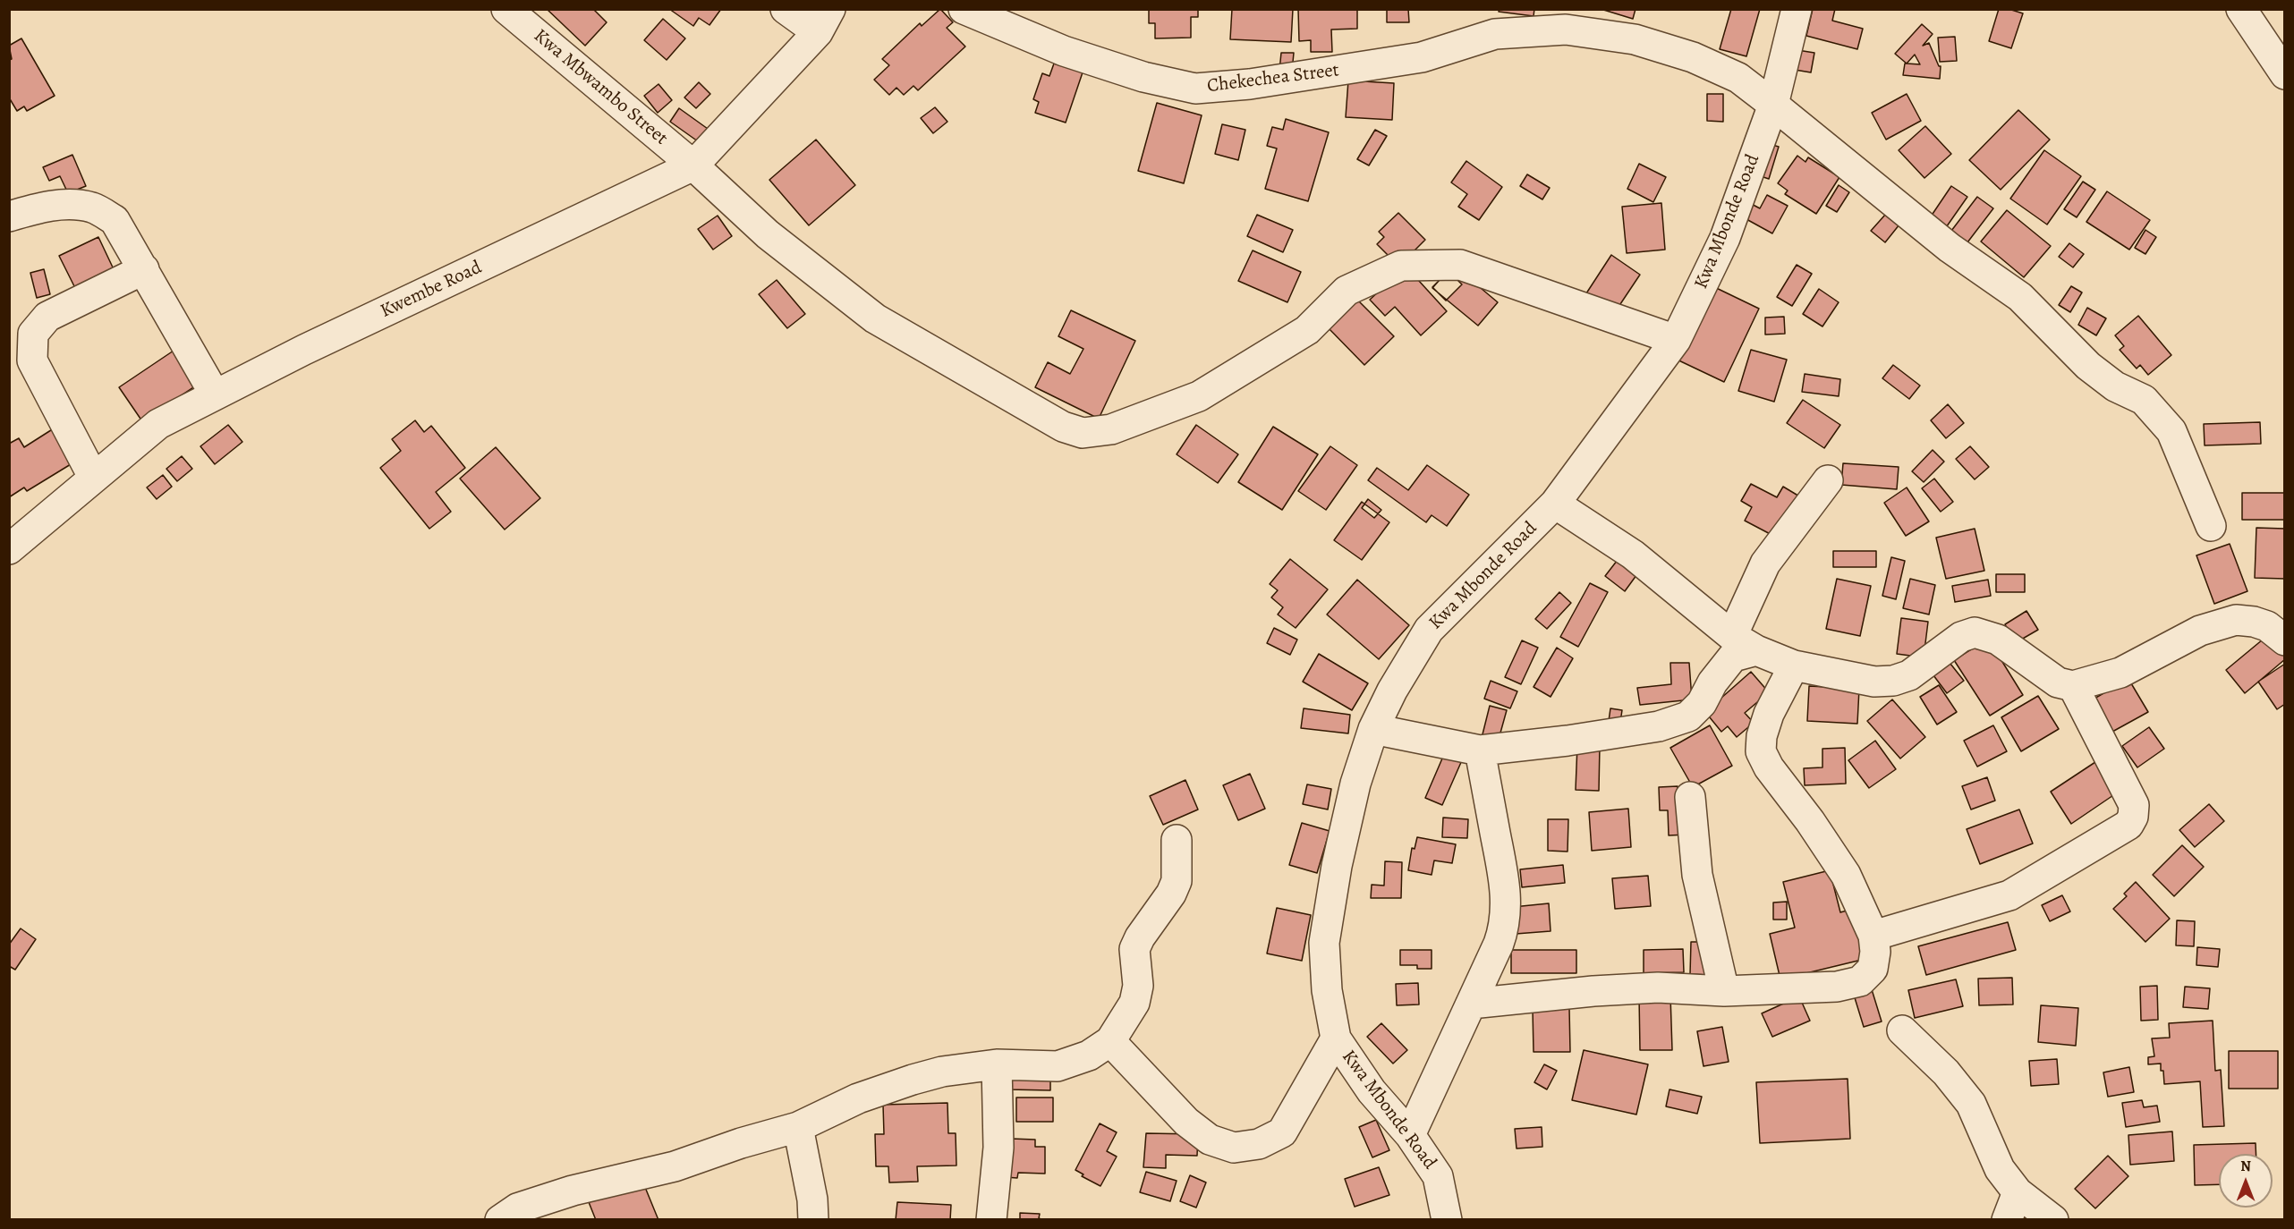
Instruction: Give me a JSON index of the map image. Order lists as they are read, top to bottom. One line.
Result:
{"streets":{"street":["Chekechea Street","Kwa Mbwambo Street","Kwa Mbonde Road","Kwembe Road"]},"crossings":[["Chekechea Street","Kwa Mbonde Road"],["Kwa Mbwambo Street","Kwa Mbonde Road"],["Kwa Mbwambo Street","Kwembe Road"]],"north":"top"}
